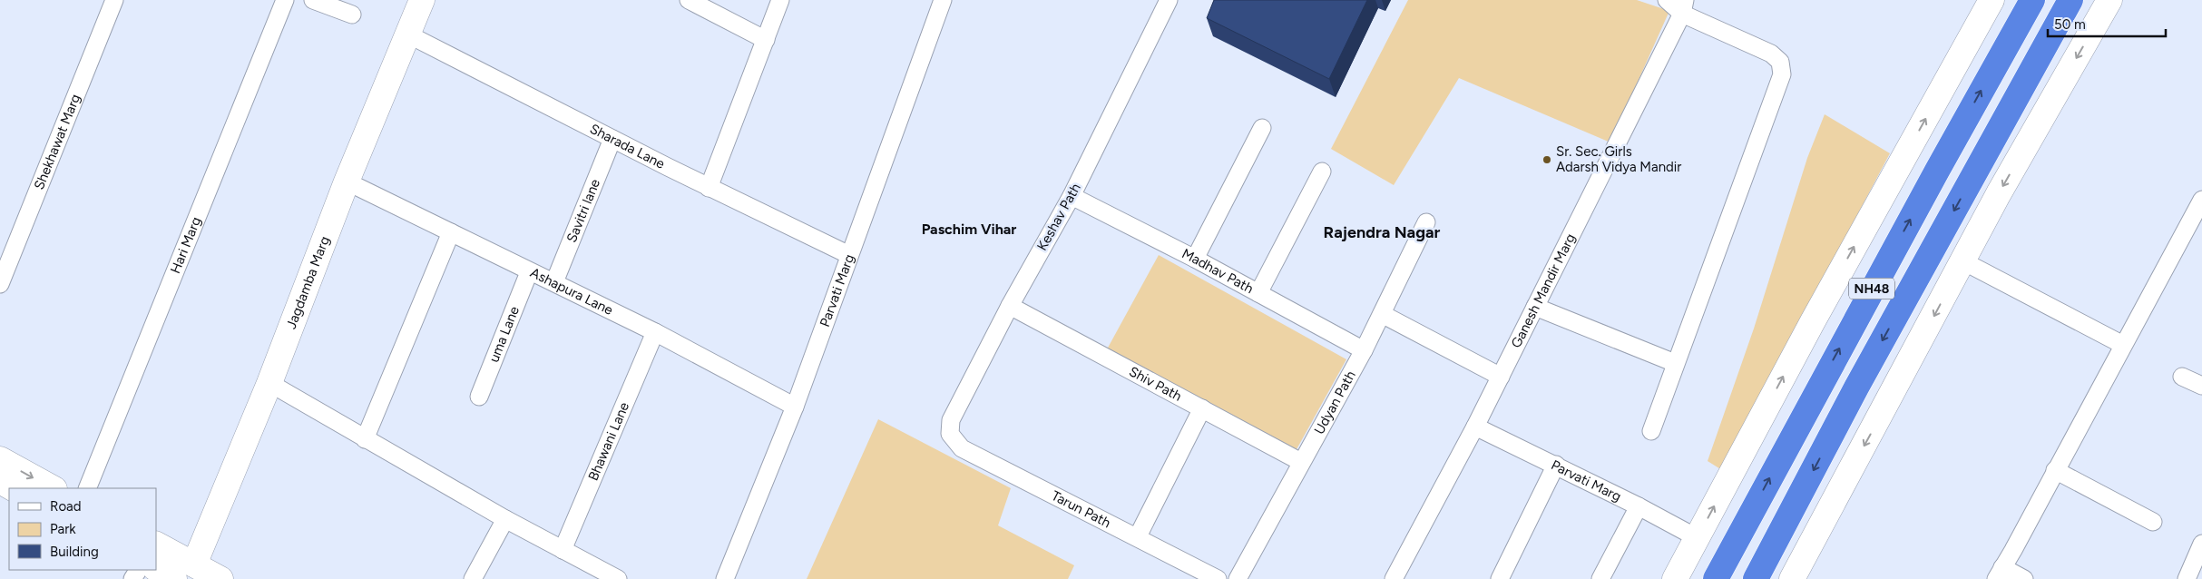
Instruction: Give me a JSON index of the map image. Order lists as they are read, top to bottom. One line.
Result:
{"streets":{"highway":["NH48"],"street":["Shekhawat Marg","Sharada Lane","Savitri lane","Keshav Path","Hari Marg","Madhav Path","Jagdamba Marg","Parvati Marg","Ganesh Mandir Marg","Ashapura Lane","uma Lane","Shiv Path","Udyan Path","Bhawani Lane","Tarun Path"]},"crossings":[["Sharada Lane","Savitri lane"],["Sharada Lane","Jagdamba Marg"],["Sharada Lane","Parvati Marg"],["Savitri lane","Ashapura Lane"],["Keshav Path","Madhav Path"],["Keshav Path","Shiv Path"],["Keshav Path","Tarun Path"],["Madhav Path","Udyan Path"],["Jagdamba Marg","Ashapura Lane"],["Parvati Marg","Ganesh Mandir Marg"],["Parvati Marg","Ashapura Lane"],["Ashapura Lane","uma Lane"],["Ashapura Lane","Bhawani Lane"],["Shiv Path","Udyan Path"]],"districts":["Paschim Vihar","Rajendra Nagar"],"places":["Sr. Sec. Girls Adarsh Vidya Mandir"],"legend":["Road","Park","Building"],"scale_bar":"50 m"}
